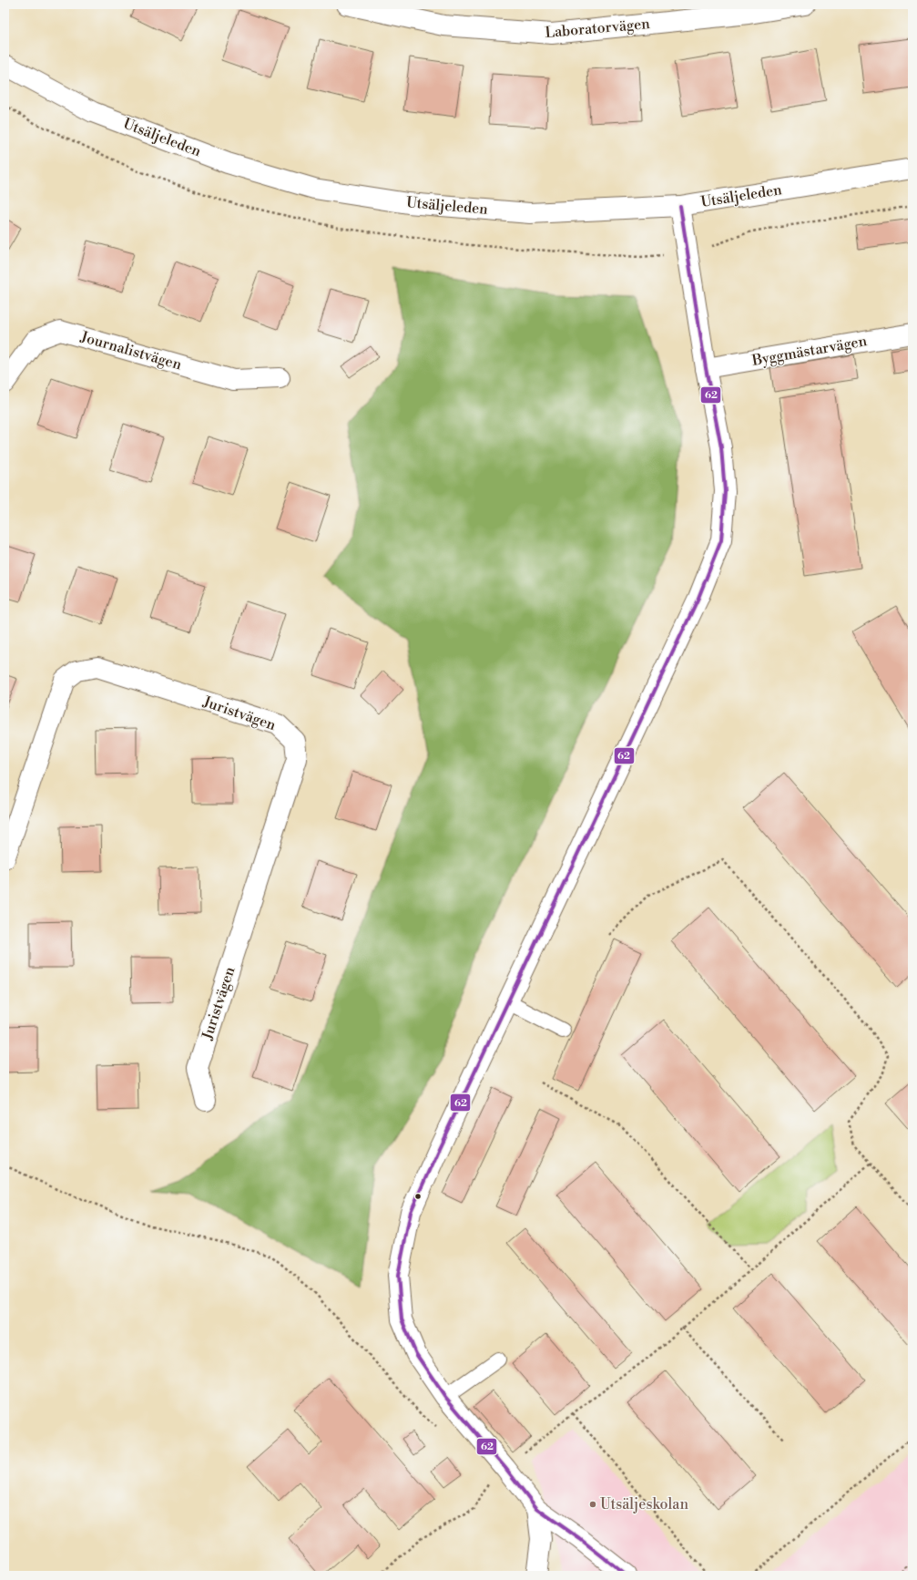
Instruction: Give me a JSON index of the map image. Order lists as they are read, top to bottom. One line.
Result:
{"streets":{"street":["Laboratorvägen","Utsäljeleden","Journalistvägen","Byggmästarvägen","Juristvägen"]},"places":["Utsäljeskolan"],"lines":["transit line 62"]}
